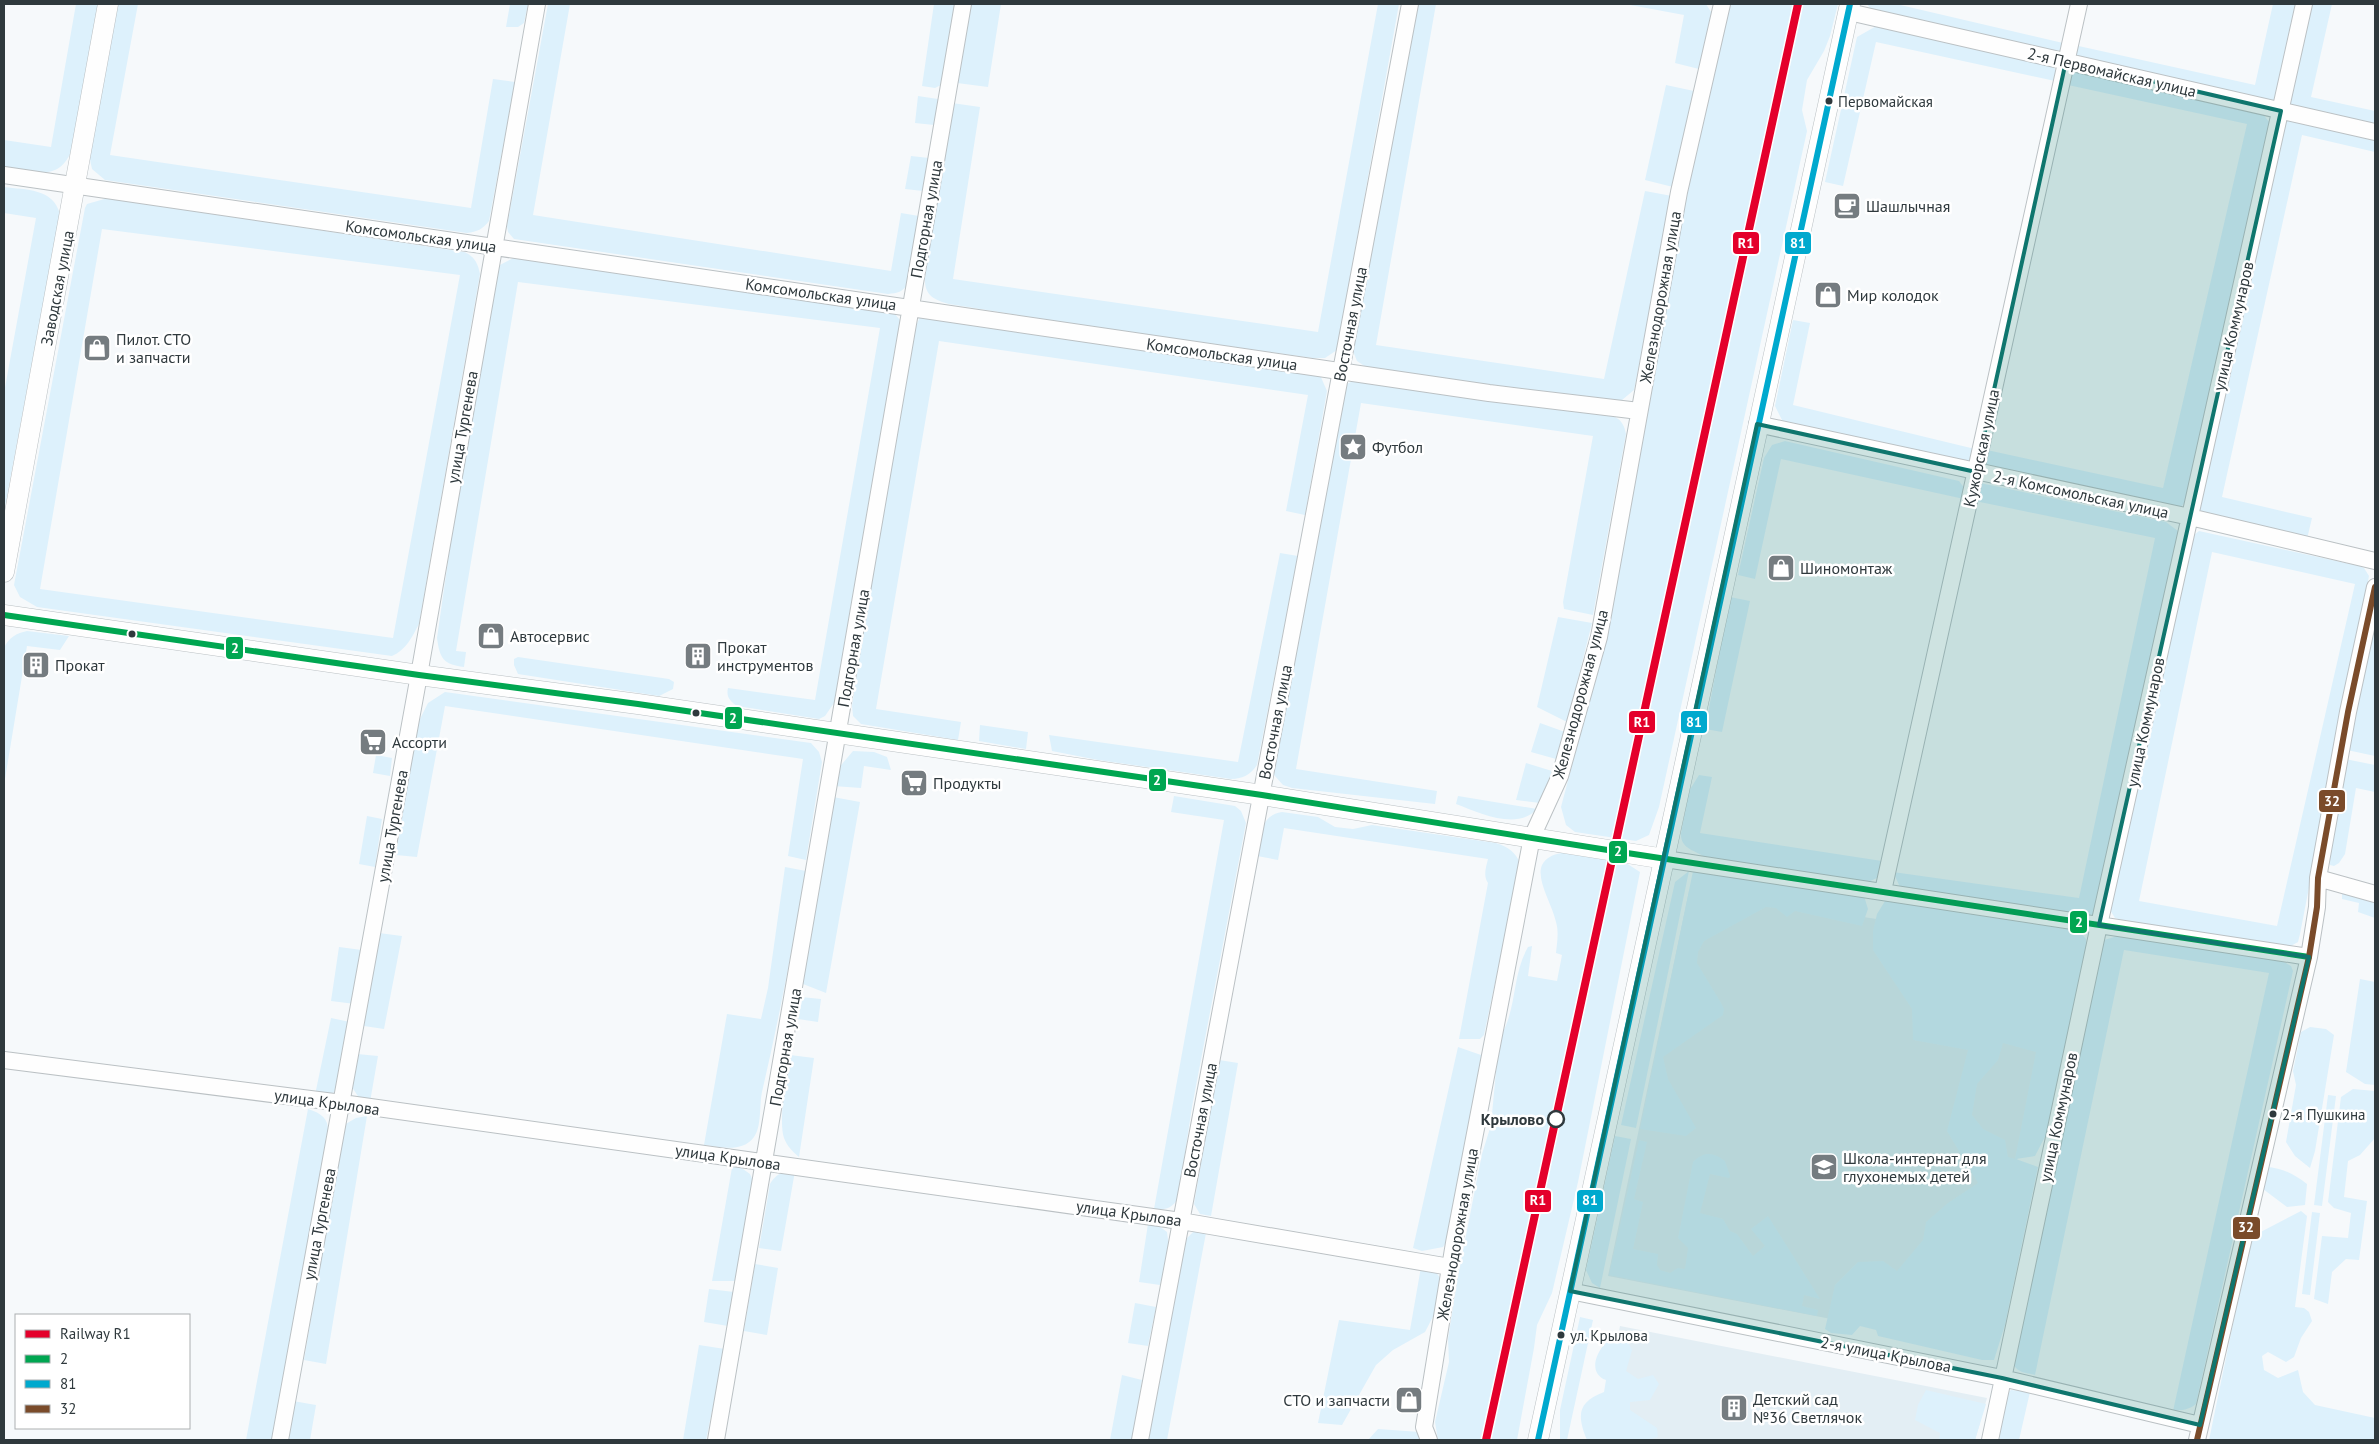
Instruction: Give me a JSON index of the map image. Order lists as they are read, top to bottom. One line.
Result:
{"streets":{"main road":["Заводская улица"],"street":["2-я Первомайская улица","Подгорная улица","Комсомольская улица","Железнодорожная улица","Восточная улица","улица Коммунаров","улица Тургенева","Кужорская улица","2-я Комсомольская улица","улица Крылова","2-я улица Крылова"]},"crossings":[["2-я Первомайская улица","улица Коммунаров"],["2-я Первомайская улица","Кужорская улица"],["Подгорная улица","Комсомольская улица"],["Подгорная улица","улица Крылова"],["Комсомольская улица","Заводская улица"],["Комсомольская улица","Железнодорожная улица"],["Комсомольская улица","Восточная улица"],["Комсомольская улица","улица Тургенева"],["Железнодорожная улица","улица Крылова"],["Восточная улица","улица Крылова"],["улица Коммунаров","2-я Комсомольская улица"],["улица Коммунаров","2-я улица Крылова"],["улица Тургенева","улица Крылова"],["Кужорская улица","2-я Комсомольская улица"]],"places":{"other":["Первомайская","2-я Пушкина","Крылово","ул. Крылова"],"cafe":["Шашлычная"],"shop":["Мир колодок","Пилот. СТО и запчасти","Шиномонтаж","Автосервис","СТО и запчасти"],"place":["Футбол"],"building":["Прокат инструментов","Прокат","Детский сад №36 Светлячок"],"supermarket":["Ассорти","Продукты"],"school or university":["Школа-интернат для глухонемых детей"]},"lines":["rail line R1","transit line 81","transit line 32","transit line 2"],"legend":["Railway R1","2","81","32"]}
